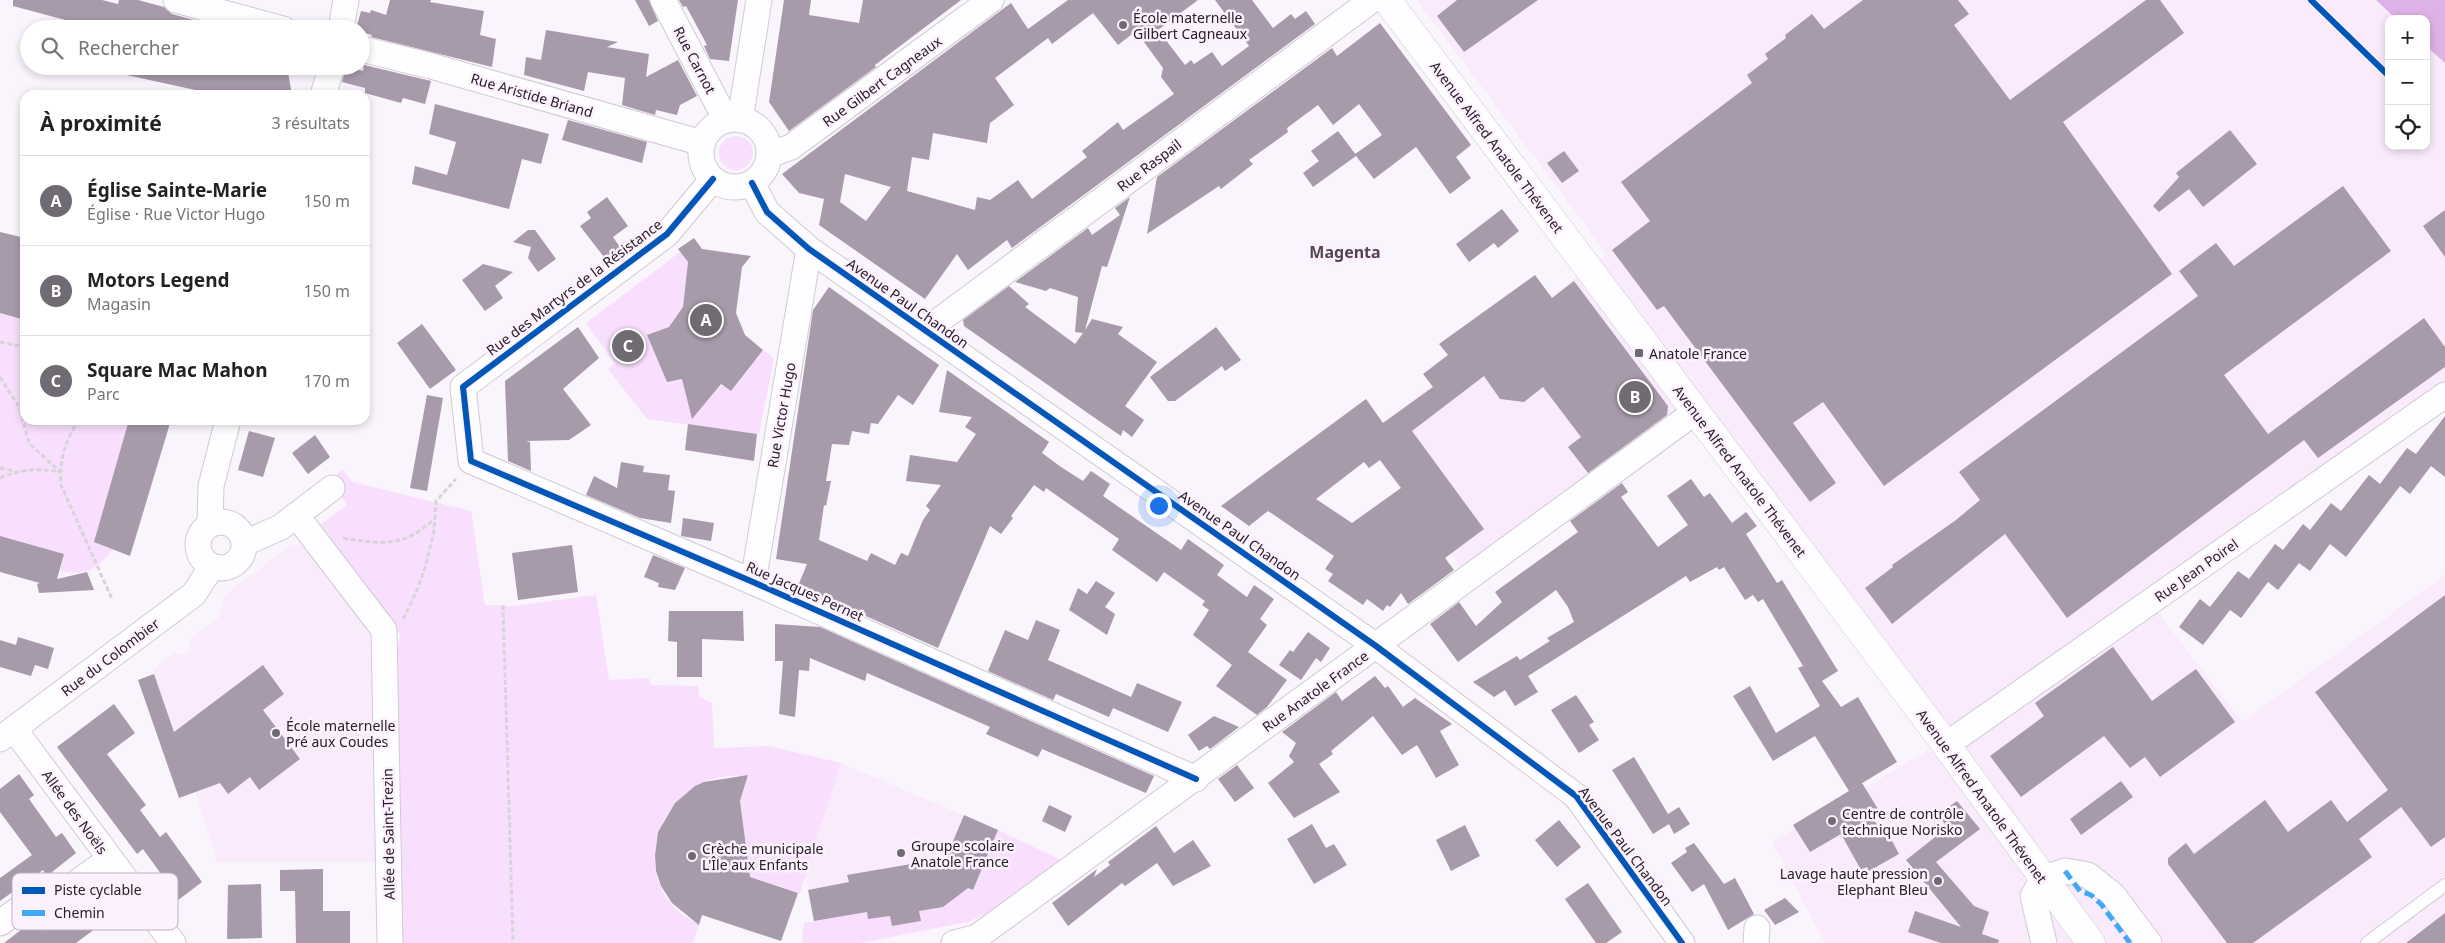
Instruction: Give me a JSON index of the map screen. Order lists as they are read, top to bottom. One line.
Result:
{"streets":{"main road":["Avenue Alfred Anatole Thévenet"],"street":["Rue Carnot","Rue Gilbert Cagneaux","Rue Aristide Briand","Rue Raspail","Rue des Martyrs de la Résistance","Avenue Paul Chandon","Rue Victor Hugo","Rue Jean Poirel","Rue Jacques Pernet","Rue du Colombier","Rue Anatole France","Allée des Noëls","Allée de Saint-Trezin"]},"crossings":[["Rue Carnot","Rue Gilbert Cagneaux"],["Rue Carnot","Rue Aristide Briand"],["Rue Carnot","Rue des Martyrs de la Résistance"],["Rue Carnot","Avenue Paul Chandon"],["Rue Gilbert Cagneaux","Rue Aristide Briand"],["Rue Gilbert Cagneaux","Rue des Martyrs de la Résistance"],["Rue Gilbert Cagneaux","Avenue Paul Chandon"],["Rue Aristide Briand","Rue des Martyrs de la Résistance"],["Rue Aristide Briand","Avenue Paul Chandon"],["Avenue Alfred Anatole Thévenet","Rue Jean Poirel"],["Avenue Alfred Anatole Thévenet","Rue Anatole France"],["Rue Raspail","Avenue Paul Chandon"],["Rue des Martyrs de la Résistance","Avenue Paul Chandon"],["Rue des Martyrs de la Résistance","Rue Jacques Pernet"],["Avenue Paul Chandon","Rue Victor Hugo"],["Avenue Paul Chandon","Rue Anatole France"],["Rue Victor Hugo","Rue Jacques Pernet"],["Rue Jacques Pernet","Rue Anatole France"],["Rue du Colombier","Allée des Noëls"]],"districts":["Magenta"],"places":{"other":["École maternelle Gilbert Cagneaux","École maternelle Pré aux Coudes","Centre de contrôle technique Norisko","Groupe scolaire Anatole France","Crèche municipale L'Île aux Enfants","Lavage haute pression Elephant Bleu"],"transit":["Anatole France"]},"legend":["Piste cyclable","Chemin"],"page":{"map_buttons":["+","−"],"search":"Rechercher","heading":["À proximité","3 résultats"],"list":[{"mark":"A","name":"Église Sainte-Marie","note":"Église · Rue Victor Hugo","value":"150 m"},{"mark":"B","name":"Motors Legend","note":"Magasin","value":"150 m"},{"mark":"C","name":"Square Mac Mahon","note":"Parc","value":"170 m"}],"pins":["A","C","B"]}}
